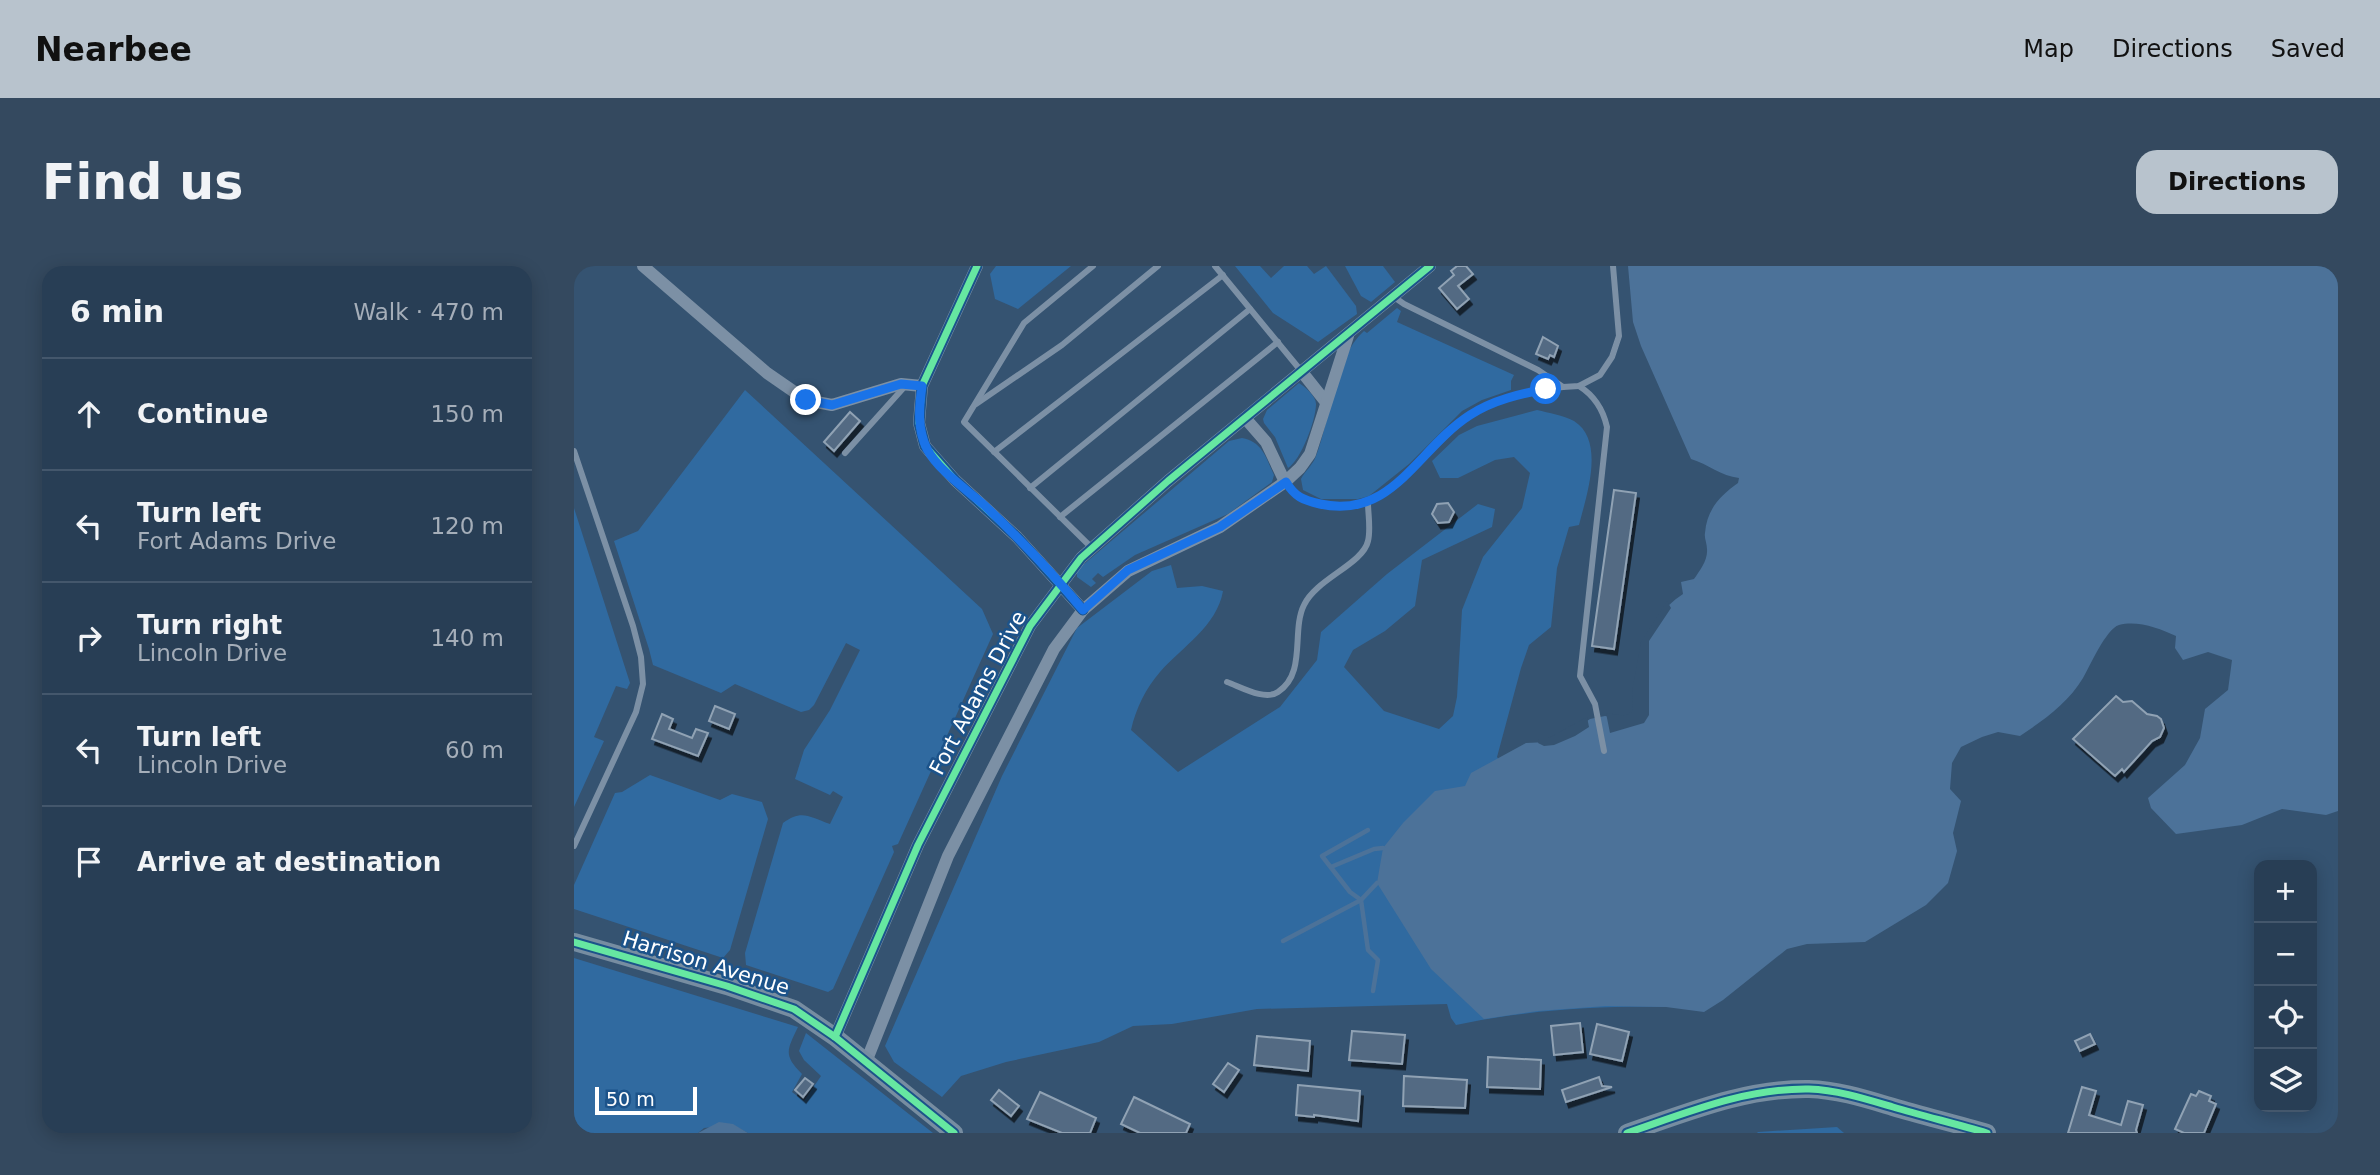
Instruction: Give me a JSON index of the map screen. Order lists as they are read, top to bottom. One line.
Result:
{"streets":{"main road":["Harrison Avenue"],"street":["Fort Adams Drive"]},"crossings":[["Fort Adams Drive","Harrison Avenue"]],"scale_bar":"50 m","page":{"header":"Nearbee","nav":["Map","Directions","Saved"],"buttons":"Directions","title":"Find us","heading":["6 min","Walk · 470 m"],"list":[["Continue","150 m"],["Turn left","Fort Adams Drive","120 m"],["Turn right","Lincoln Drive","140 m"],["Turn left","Lincoln Drive","60 m"],"Arrive at destination"],"map_buttons":["+","−"],"scale":"50 m"}}
